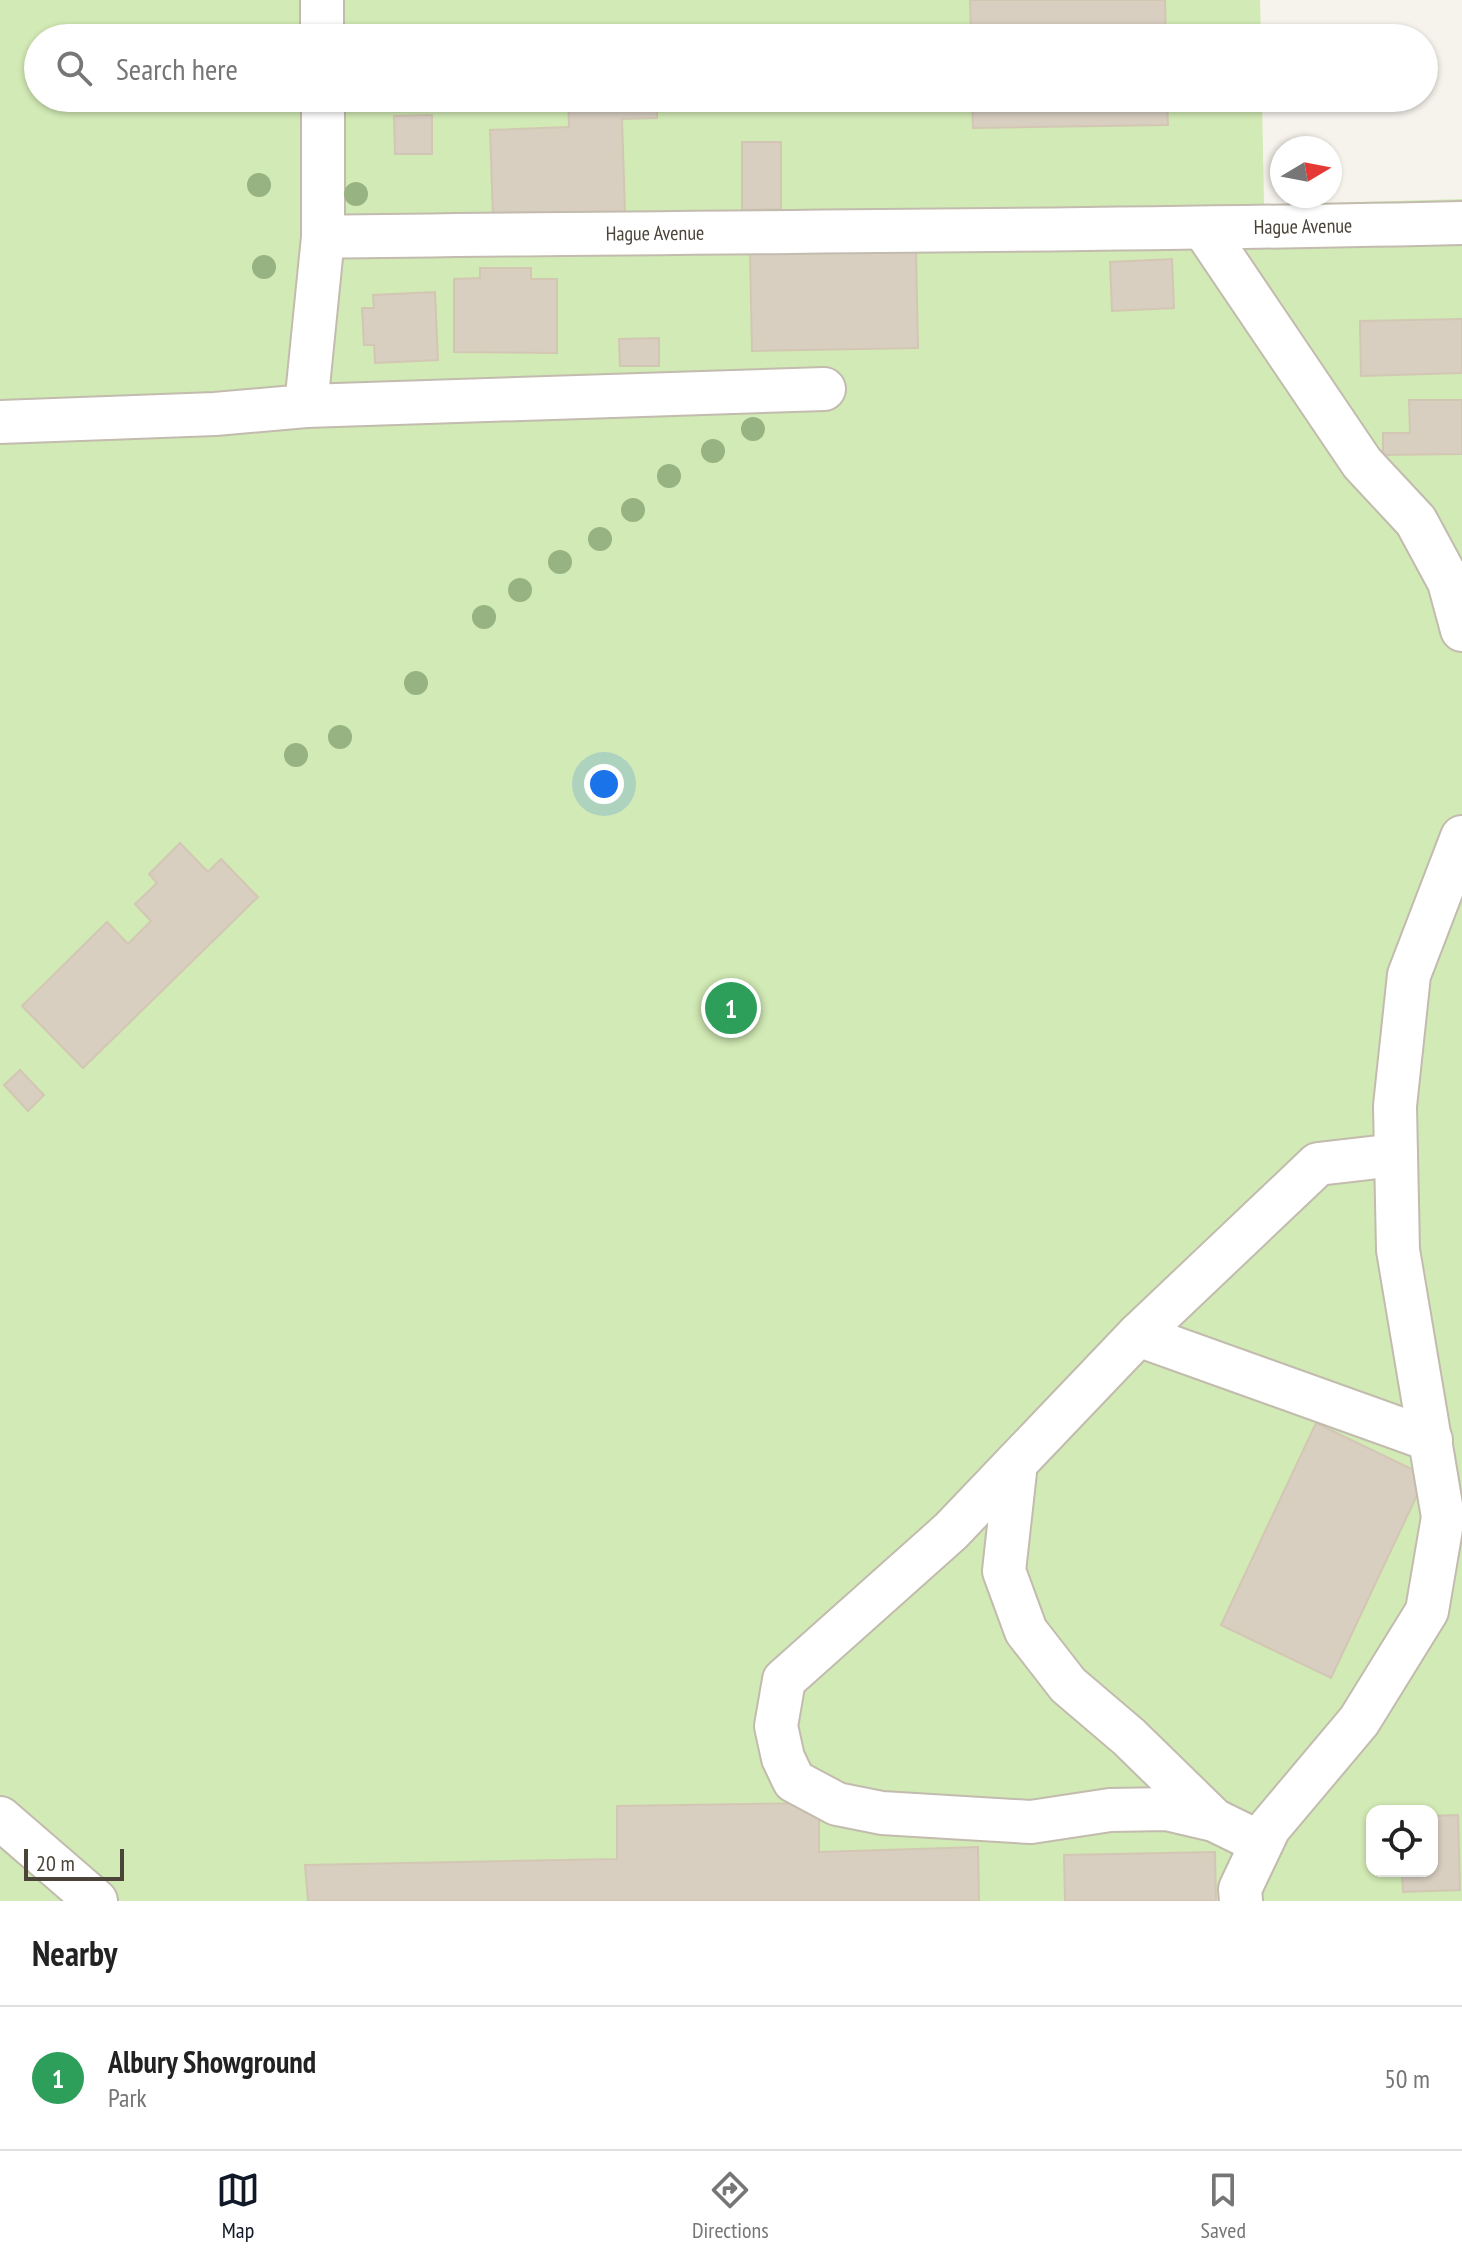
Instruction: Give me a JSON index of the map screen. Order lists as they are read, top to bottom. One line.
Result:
{"streets":{"lane":["Hague Avenue"]},"scale_bar":"20 m","north":"right","page":{"search":"Search here","pins":"1","scale":"20 m","heading":"Nearby","list":[{"mark":"1","name":"Albury Showground","note":"Park","value":"50 m"}],"nav":["Map","Directions","Saved"]}}
